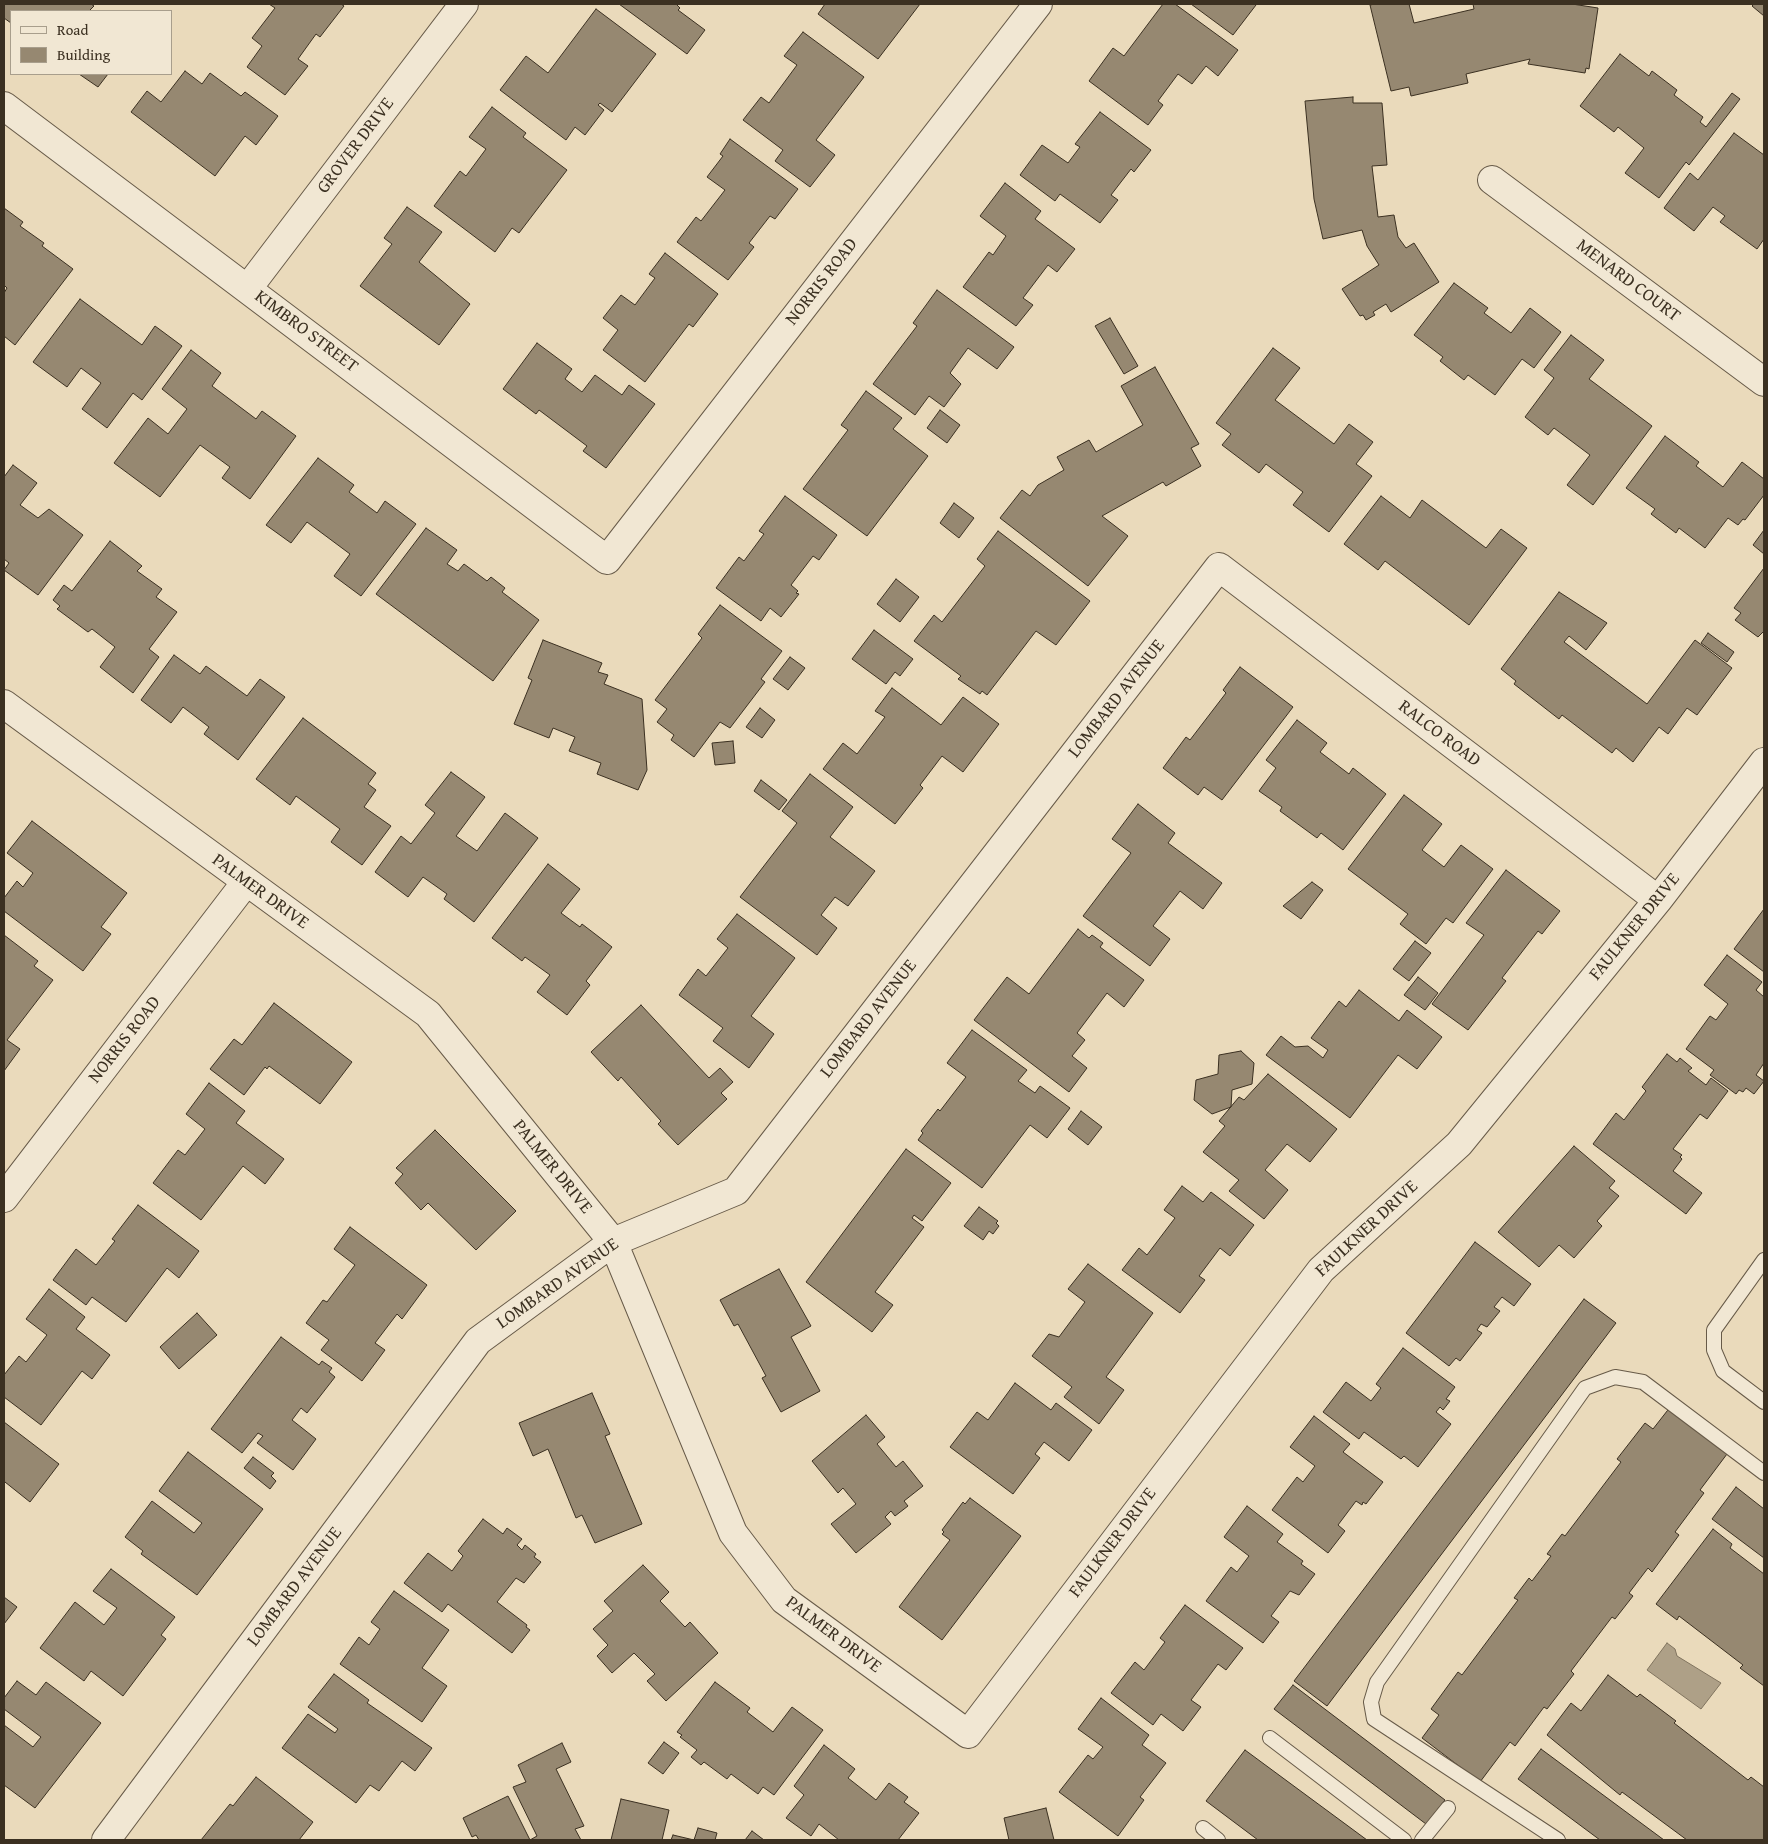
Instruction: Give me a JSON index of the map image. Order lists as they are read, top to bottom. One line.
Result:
{"streets":{"street":["GROVER DRIVE","MENARD COURT","NORRIS ROAD","KIMBRO STREET","LOMBARD AVENUE","RALCO ROAD","PALMER DRIVE","FAULKNER DRIVE"]},"crossings":[["GROVER DRIVE","KIMBRO STREET"],["NORRIS ROAD","KIMBRO STREET"],["NORRIS ROAD","PALMER DRIVE"],["LOMBARD AVENUE","RALCO ROAD"],["LOMBARD AVENUE","PALMER DRIVE"],["RALCO ROAD","FAULKNER DRIVE"],["PALMER DRIVE","FAULKNER DRIVE"]],"legend":["Road","Building"]}
